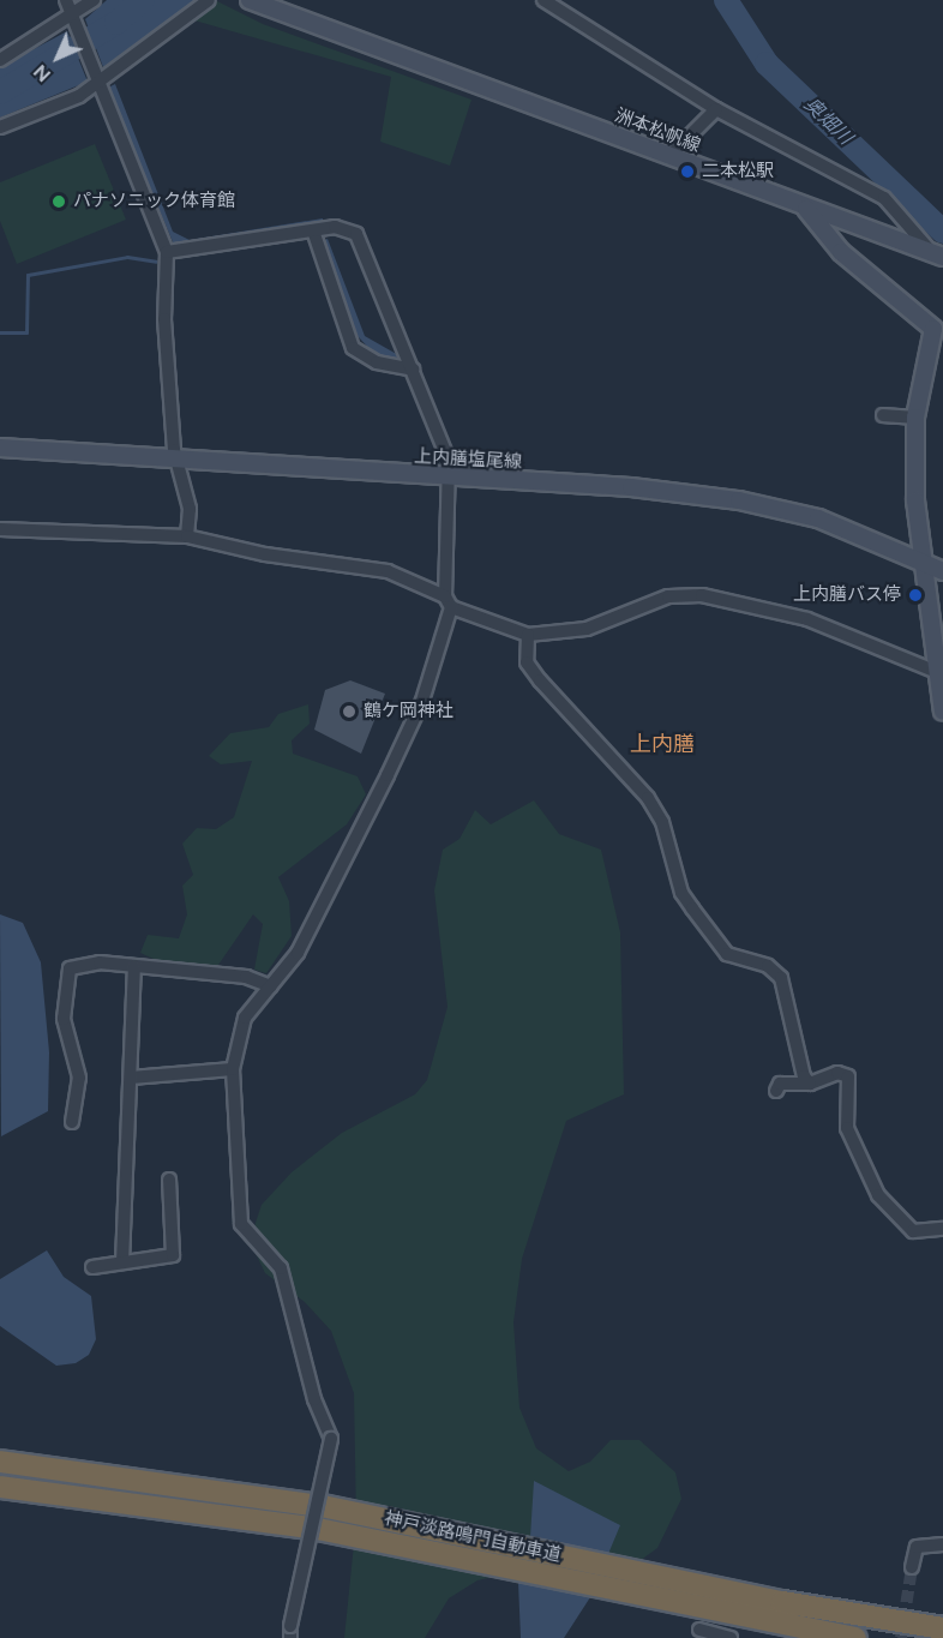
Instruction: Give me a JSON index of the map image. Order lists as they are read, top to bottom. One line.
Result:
{"streets":{"highway":["神戸淡路鳴門自動車道"],"main road":["洲本松帆線","上内膳塩尾線"]},"districts":["上内膳"],"water":["奥畑川"],"places":["二本松駅","パナソニック体育館","上内膳バス停","鶴ケ岡神社"],"north":"bottom left"}
